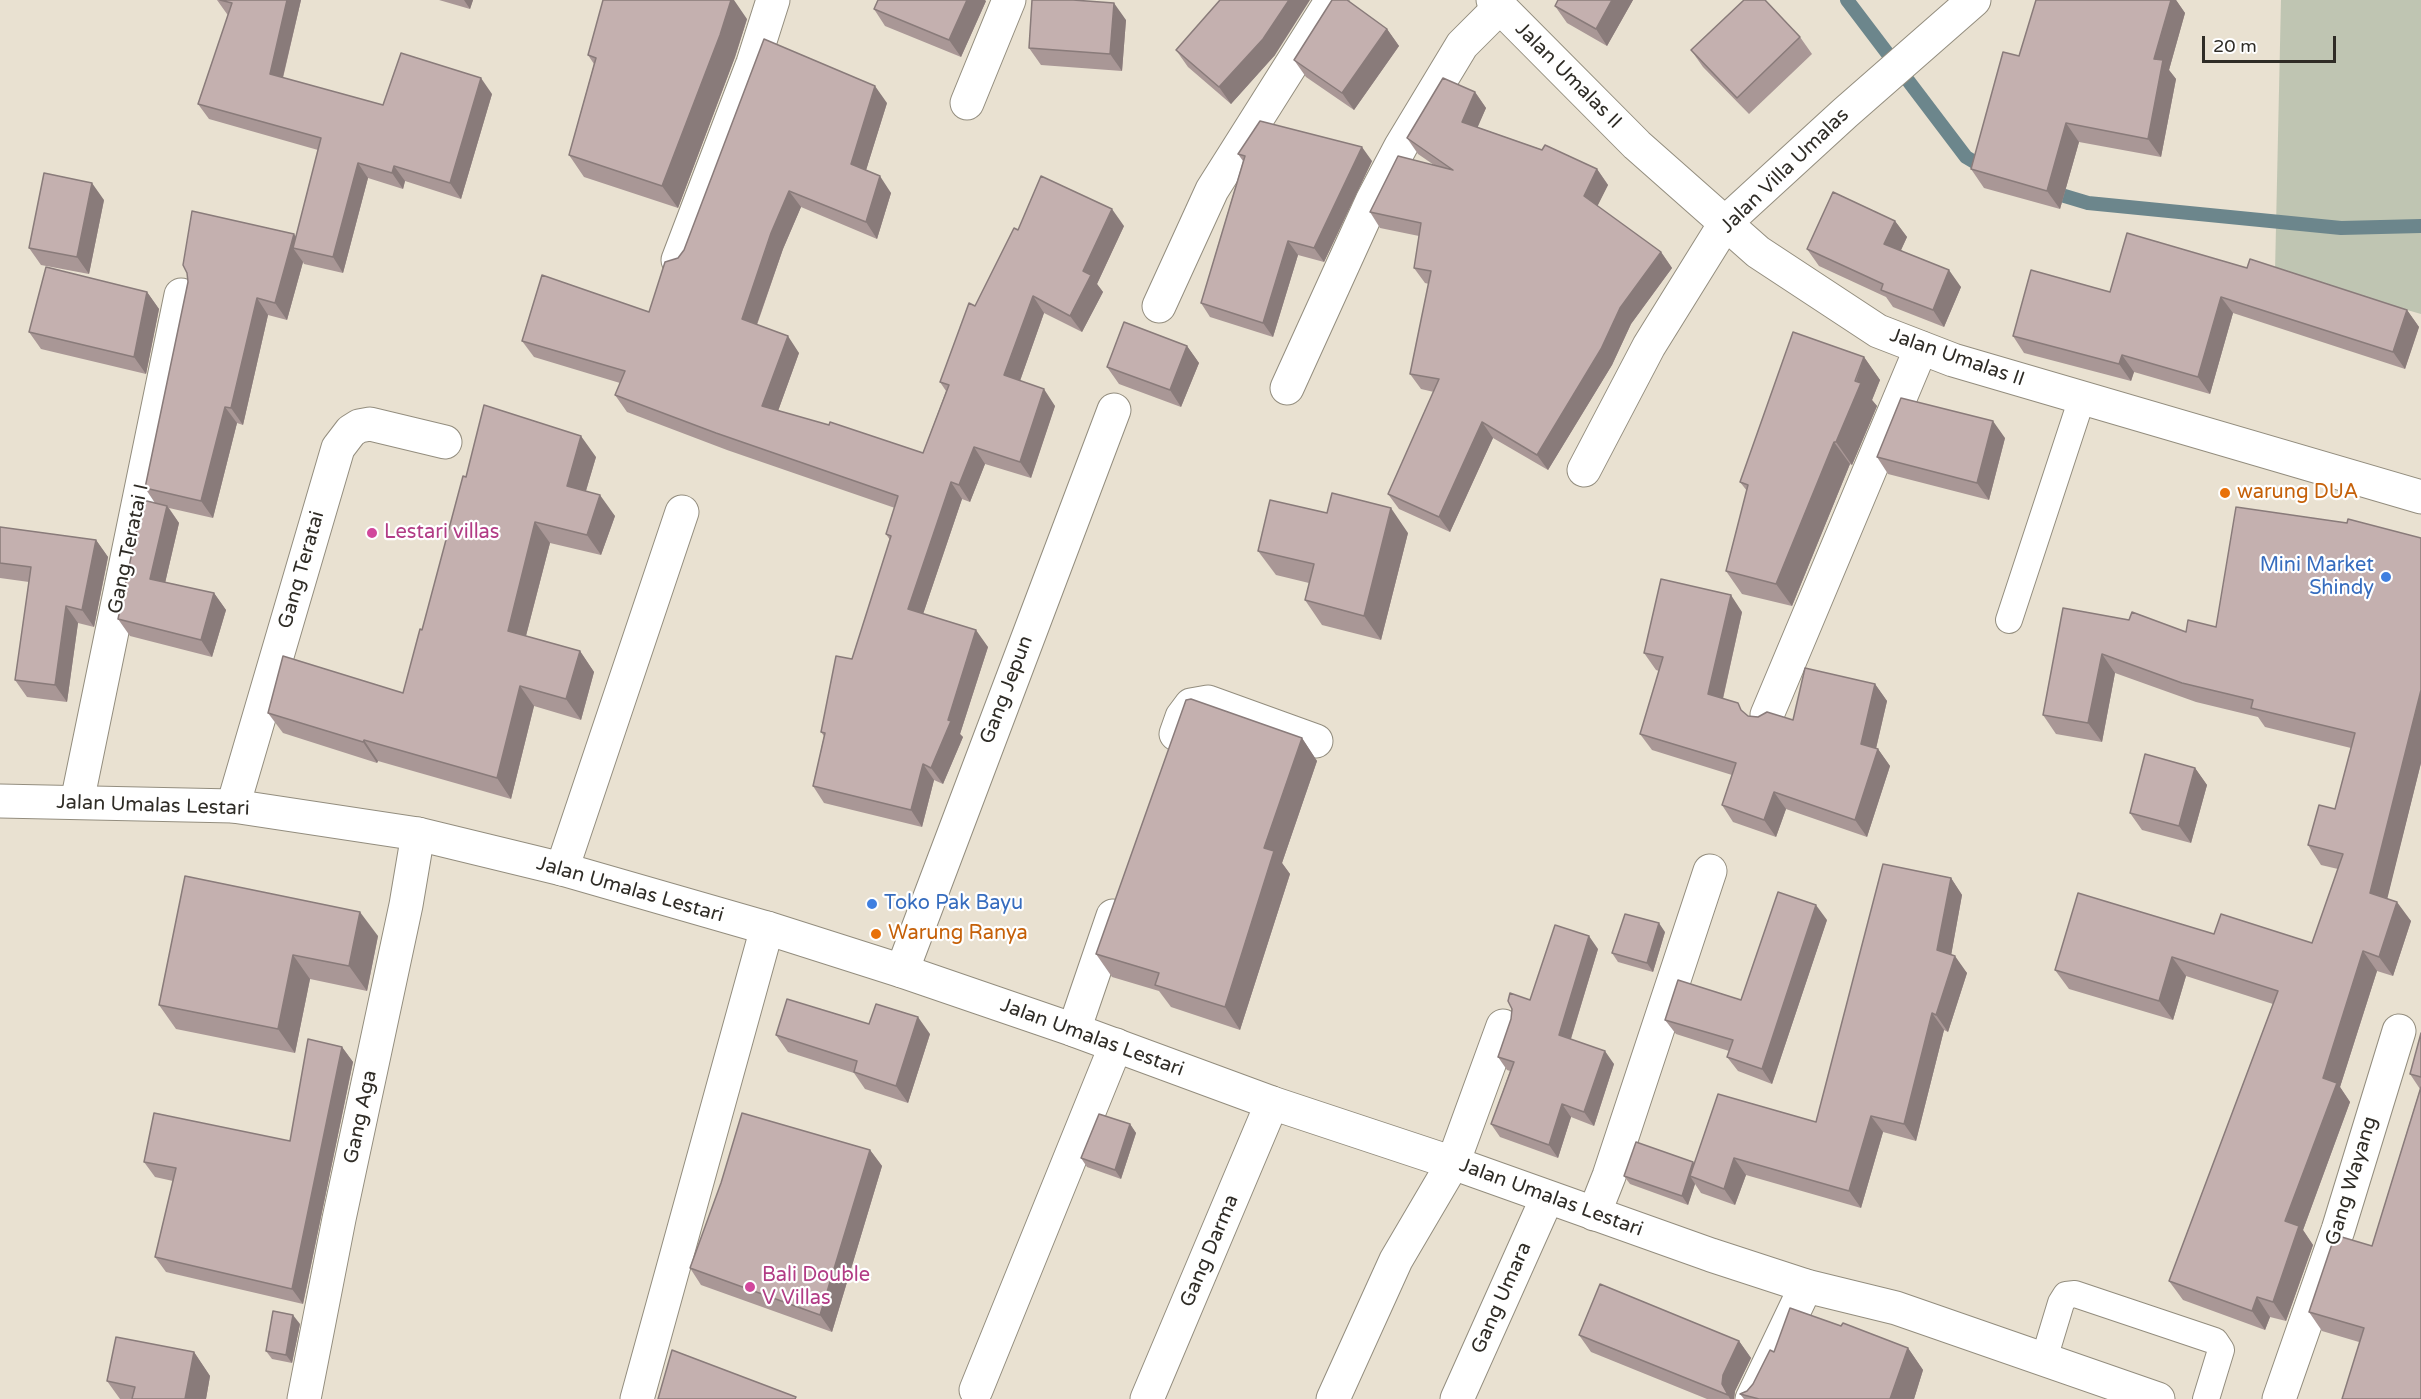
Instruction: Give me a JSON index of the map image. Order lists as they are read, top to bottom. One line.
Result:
{"streets":{"street":["Jalan Umalas II","Jalan Villa Umalas","Gang Teratai I","Gang Teratai","Gang Jepun","Jalan Umalas Lestari","Gang Aga","Gang Wayang","Gang Darma","Gang Umara"]},"crossings":[["Jalan Umalas II","Jalan Villa Umalas"],["Gang Teratai I","Jalan Umalas Lestari"],["Gang Teratai","Jalan Umalas Lestari"],["Gang Jepun","Jalan Umalas Lestari"],["Jalan Umalas Lestari","Gang Aga"],["Jalan Umalas Lestari","Gang Darma"],["Jalan Umalas Lestari","Gang Umara"]],"places":["warung DUA","Lestari villas","Mini Market Shindy","Toko Pak Bayu","Warung Ranya","Bali Double V Villas"],"scale_bar":"20 m"}
